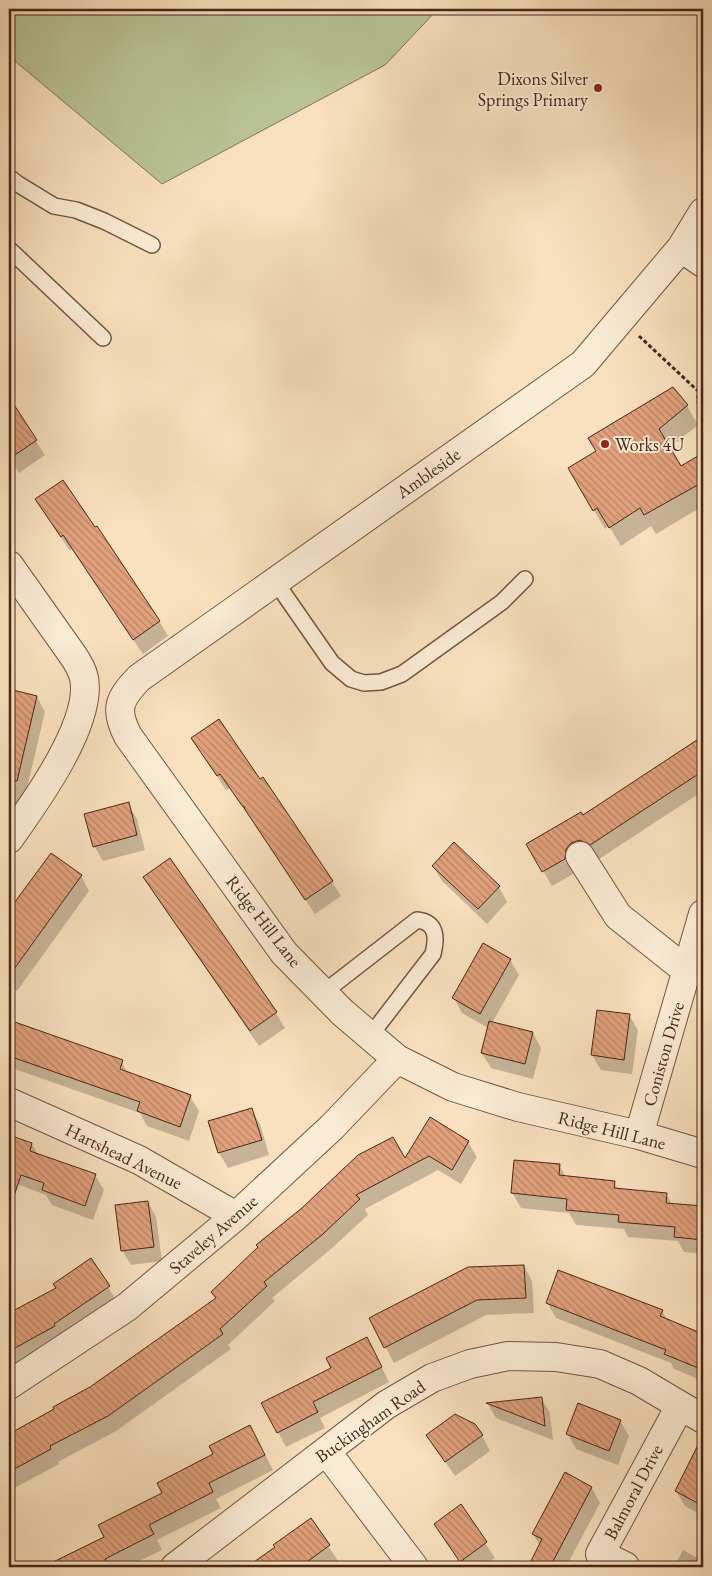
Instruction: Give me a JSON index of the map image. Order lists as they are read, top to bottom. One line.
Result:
{"streets":{"street":["Ambleside","Ridge Hill Lane","Coniston Drive","Hartshead Avenue","Staveley Avenue","Buckingham Road","Balmoral Drive"]},"crossings":[["Ambleside","Ridge Hill Lane"],["Ridge Hill Lane","Coniston Drive"],["Ridge Hill Lane","Staveley Avenue"],["Hartshead Avenue","Staveley Avenue"],["Buckingham Road","Balmoral Drive"]],"places":["Dixons Silver Springs Primary","Works 4U"]}
